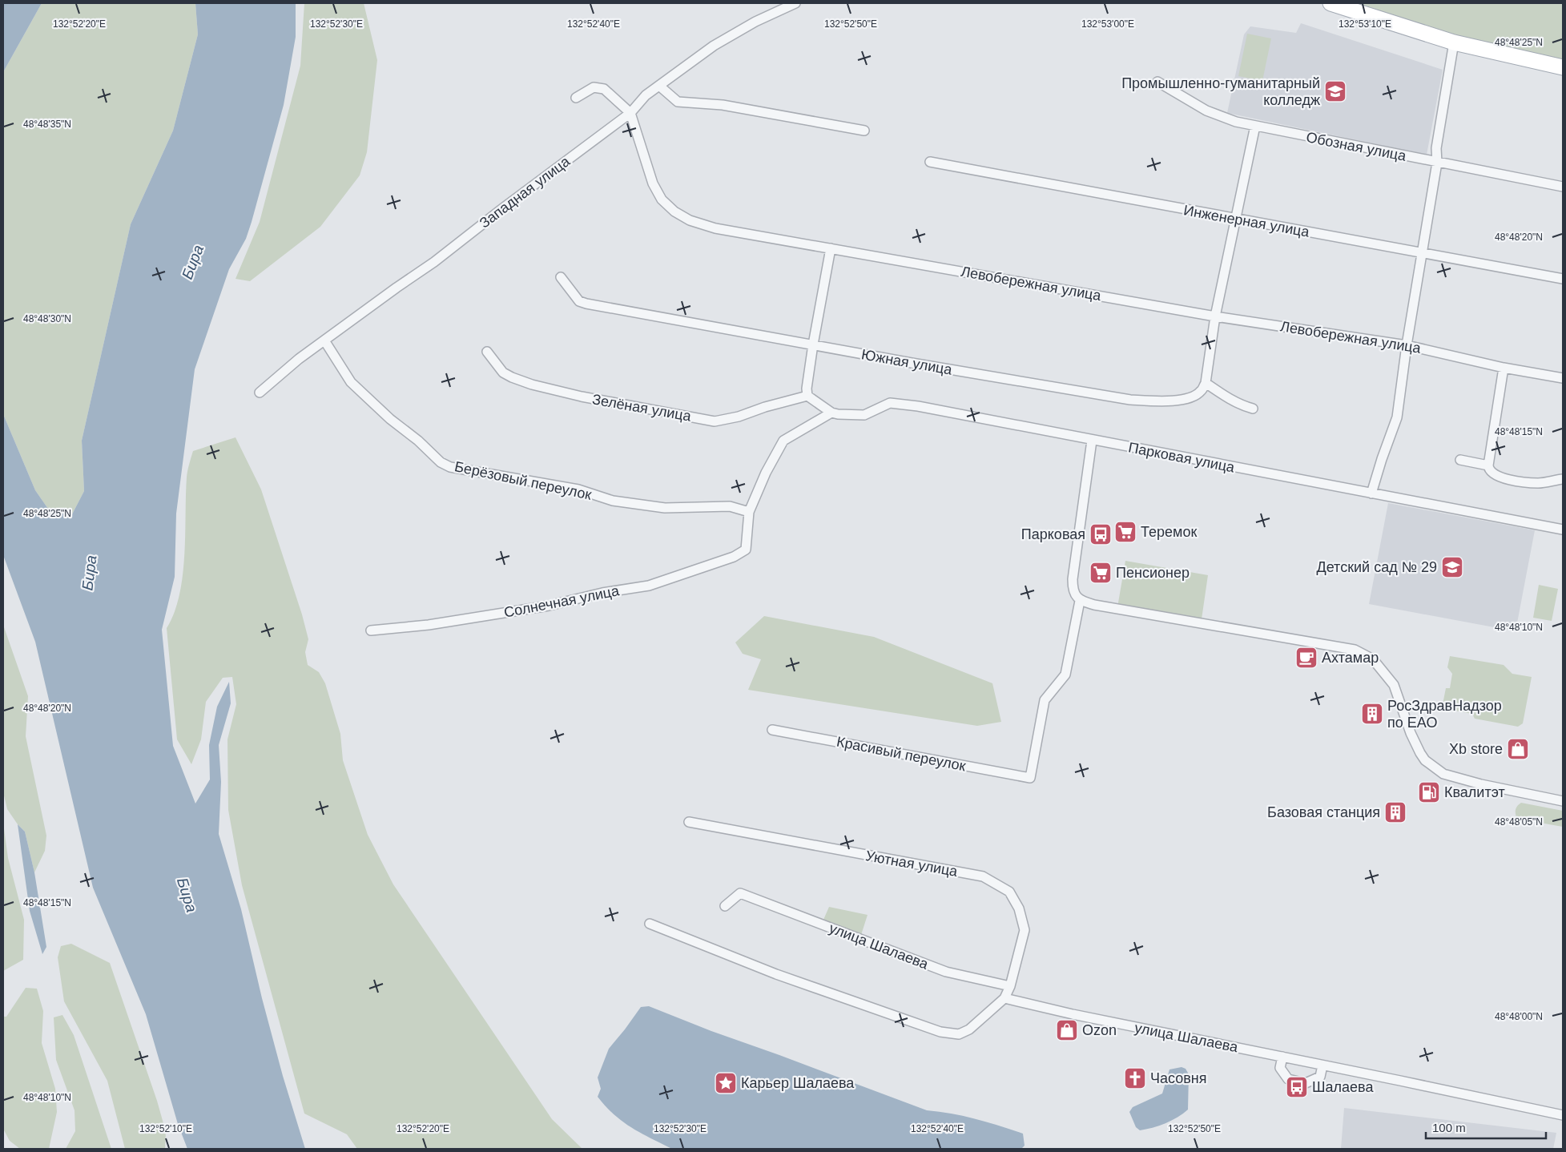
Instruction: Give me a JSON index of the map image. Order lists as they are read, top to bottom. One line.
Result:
{"streets":{"street":["Обозная улица","Западная улица","Инженерная улица","Левобережная улица","Южная улица","Зелёная улица","Парковая улица","Берёзовый переулок","Солнечная улица","Красивый переулок","Уютная улица","улица Шалаева"]},"crossings":[["Западная улица","Левобережная улица"],["Западная улица","Берёзовый переулок"],["Зелёная улица","Парковая улица"],["Берёзовый переулок","Солнечная улица"],["Уютная улица","улица Шалаева"]],"water":["Бира"],"places":{"school or university":["Промышленно-гуманитарный колледж","Детский сад № 29"],"supermarket":["Теремок","Пенсионер"],"bus stop":["Парковая","Шалаева"],"cafe":["Ахтамар"],"building":["РосЗдравНадзор по ЕАО","Базовая станция"],"shop":["Xb store","Ozon"],"fuel station":["Квалитэт"],"church":["Часовня"],"place":["Карьер Шалаева"]},"scale_bar":"100 m","coordinates":["132°52'20\"E","132°52'40\"E","132°53'00\"E","132°52'30\"E","132°52'50\"E","132°53'10\"E","48°48'25\"N","48°48'35\"N","48°48'20\"N","48°48'30\"N","48°48'15\"N","48°48'10\"N","48°48'05\"N","48°48'00\"N","132°52'10\"E"]}
